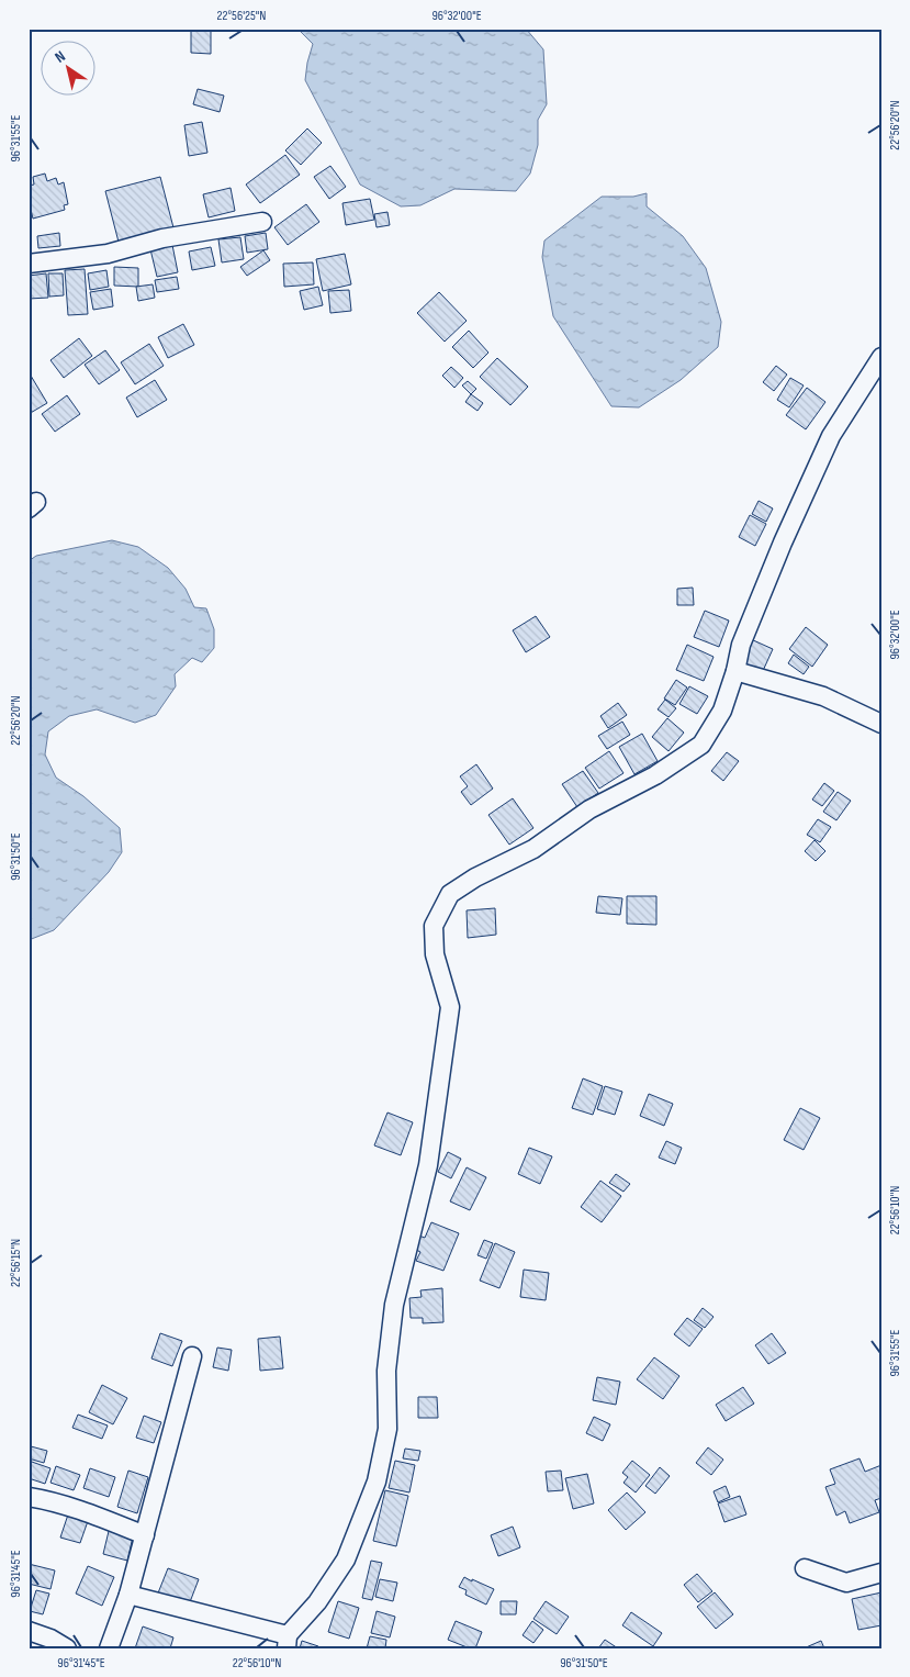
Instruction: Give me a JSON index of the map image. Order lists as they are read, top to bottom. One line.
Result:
{"north":"top left","coordinates":["22°56'25\"N","96°32'00\"E","22°56'20\"N","96°31'55\"E","96°31'50\"E","22°56'10\"N","22°56'15\"N","96°31'45\"E"]}
